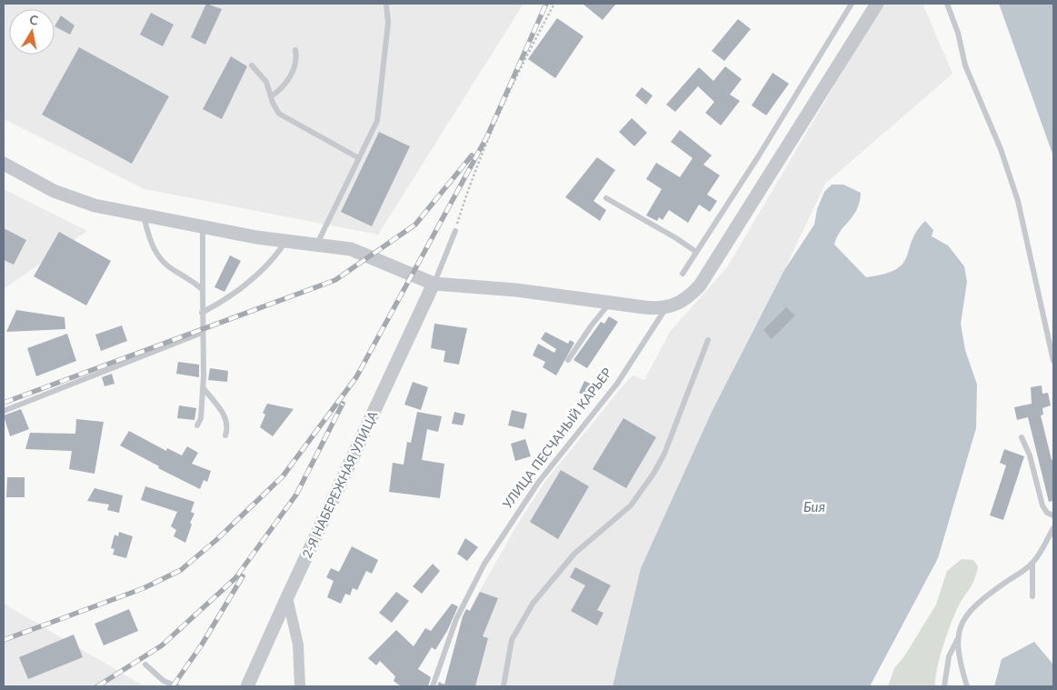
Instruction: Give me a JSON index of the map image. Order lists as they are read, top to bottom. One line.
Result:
{"streets":{"street":["2-Я НАБЕРЕЖНАЯ УЛИЦА"],"lane":["УЛИЦА ПЕСЧАНЫЙ КАРЬЕР"]},"water":["Бия"],"north":"top"}
